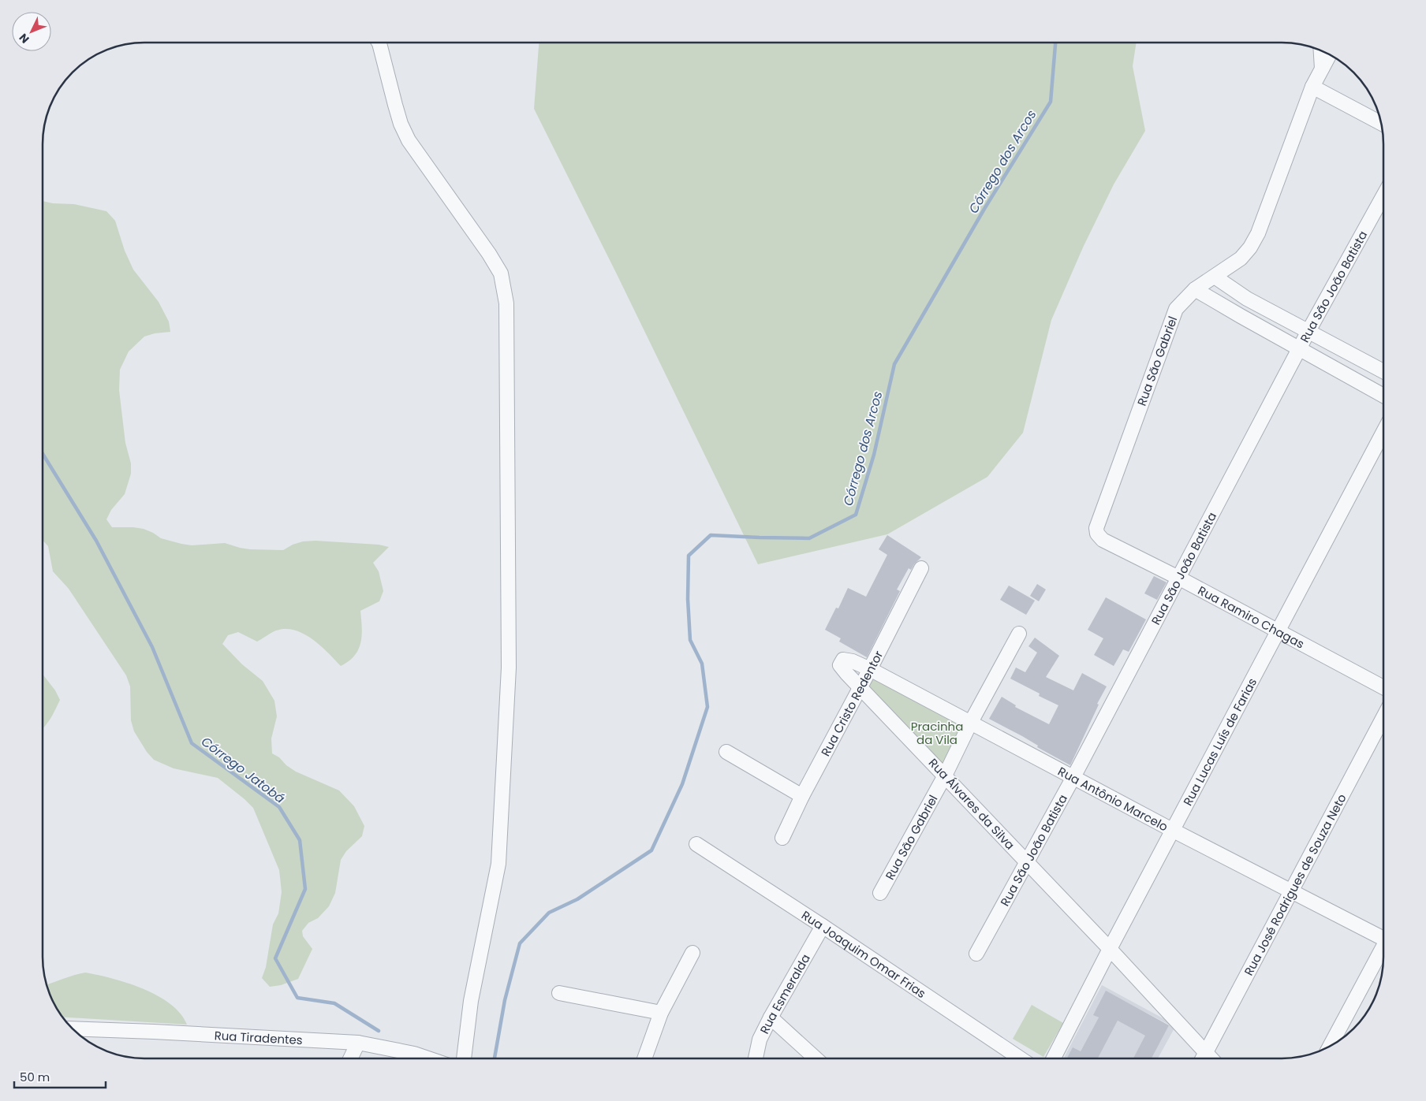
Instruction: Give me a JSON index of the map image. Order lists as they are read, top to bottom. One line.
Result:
{"streets":{"street":["Rua São João Batista","Rua São Gabriel","Rua Ramiro Chagas","Rua Cristo Redentor","Rua Lucas Luís de Farias","Rua Antônio Marcelo","Rua Álvares da Silva","Rua José Rodrigues de Souza Neto","Rua Joaquim Omar Frias","Rua Esmeralda","Rua Tiradentes"]},"crossings":[["Rua São João Batista","Rua Ramiro Chagas"],["Rua São João Batista","Rua Antônio Marcelo"],["Rua São João Batista","Rua Álvares da Silva"],["Rua São Gabriel","Rua Ramiro Chagas"],["Rua São Gabriel","Rua Antônio Marcelo"],["Rua São Gabriel","Rua Álvares da Silva"],["Rua Ramiro Chagas","Rua Lucas Luís de Farias"],["Rua Cristo Redentor","Rua Antônio Marcelo"],["Rua Cristo Redentor","Rua Álvares da Silva"],["Rua Lucas Luís de Farias","Rua Antônio Marcelo"],["Rua Lucas Luís de Farias","Rua Álvares da Silva"],["Rua Antônio Marcelo","Rua Álvares da Silva"],["Rua Antônio Marcelo","Rua José Rodrigues de Souza Neto"],["Rua Álvares da Silva","Rua José Rodrigues de Souza Neto"],["Rua Joaquim Omar Frias","Rua Esmeralda"]],"water":["Córrego dos Arcos","Córrego Jatobá"],"parks":["Pracinha da Vila"],"scale_bar":"50 m","north":"bottom left"}
